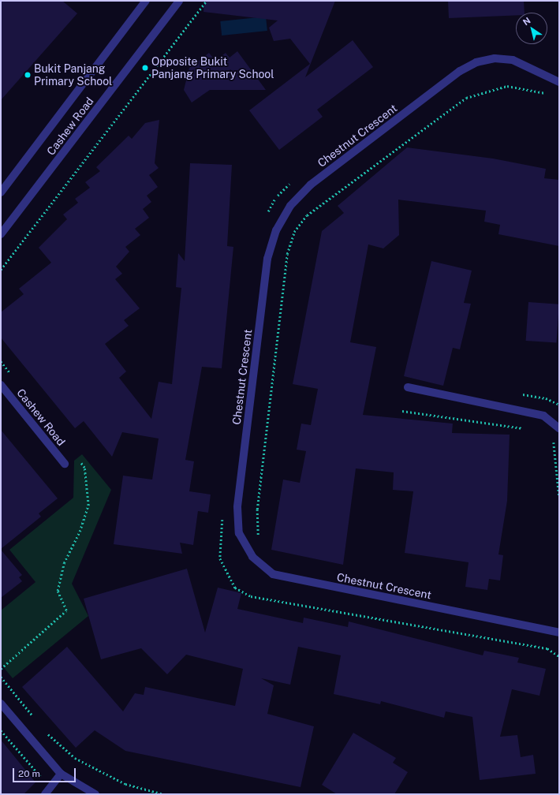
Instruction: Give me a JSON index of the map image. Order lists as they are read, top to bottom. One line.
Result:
{"streets":{"street":["Cashew Road","Chestnut Crescent"]},"places":["Opposite Bukit Panjang Primary School","Bukit Panjang Primary School"],"scale_bar":"20 m","north":"top left"}
